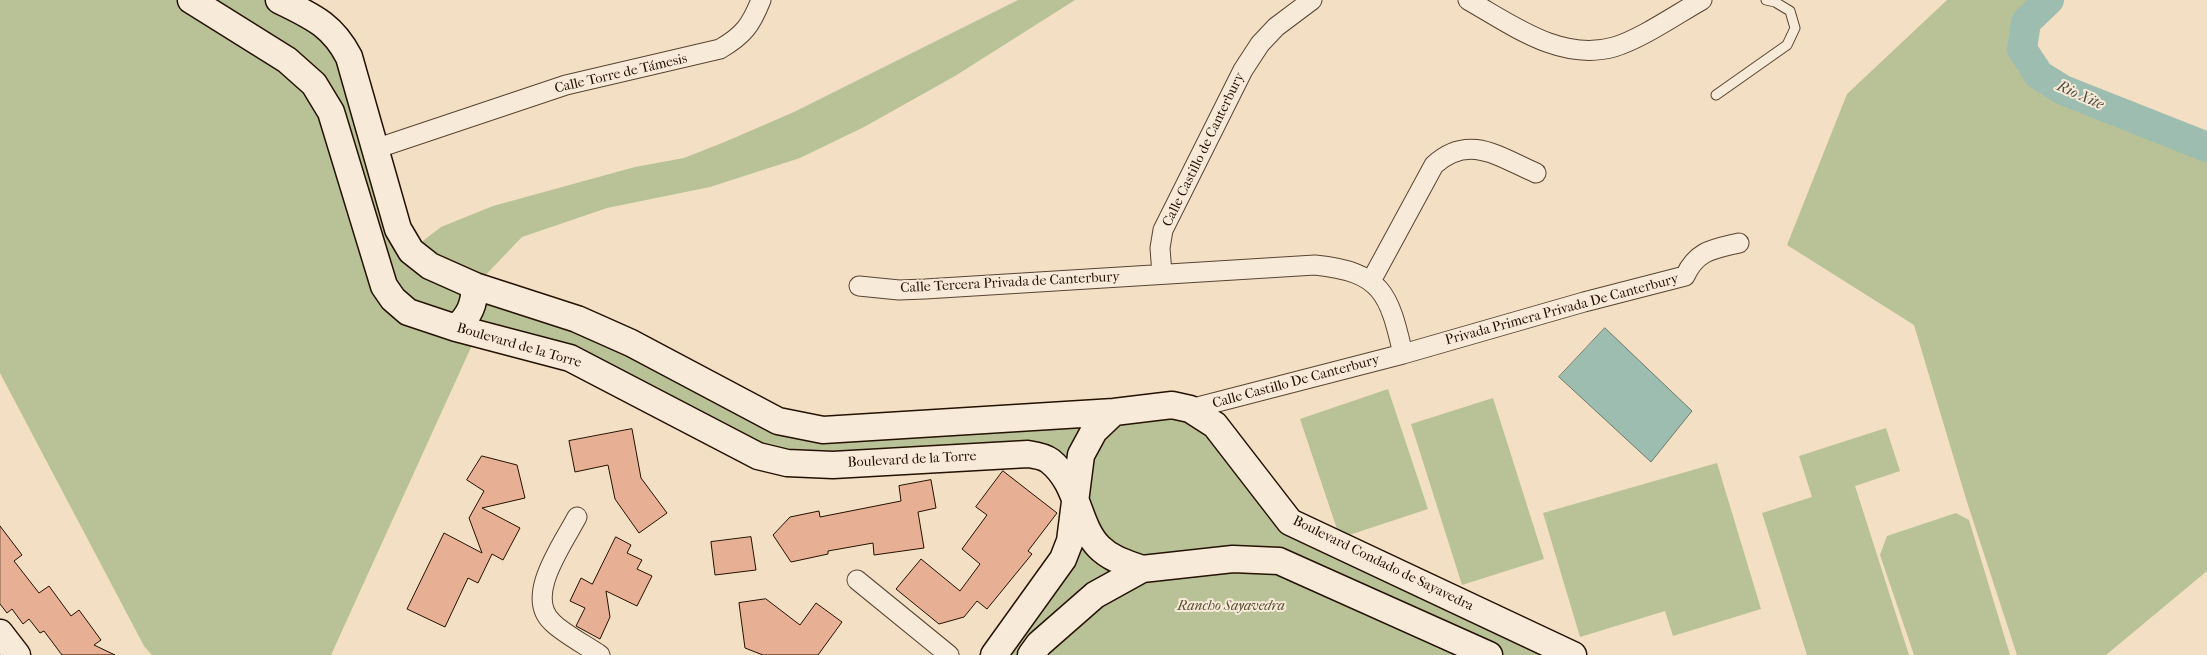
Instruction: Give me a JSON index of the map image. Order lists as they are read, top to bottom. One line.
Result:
{"streets":{"street":["Calle Torre de Támesis","Calle Castillo de Canterbury","Calle Tercera Privada de Canterbury","Privada Primera Privada De Canterbury","Boulevard de la Torre","Calle Castillo De Canterbury","Boulevard Condado de Sayavedra"]},"crossings":[["Calle Castillo de Canterbury","Calle Tercera Privada de Canterbury"],["Privada Primera Privada De Canterbury","Calle Castillo De Canterbury"],["Calle Castillo De Canterbury","Boulevard Condado de Sayavedra"]],"water":["Rio Xite"],"parks":["Rancho Sayavedra"]}
